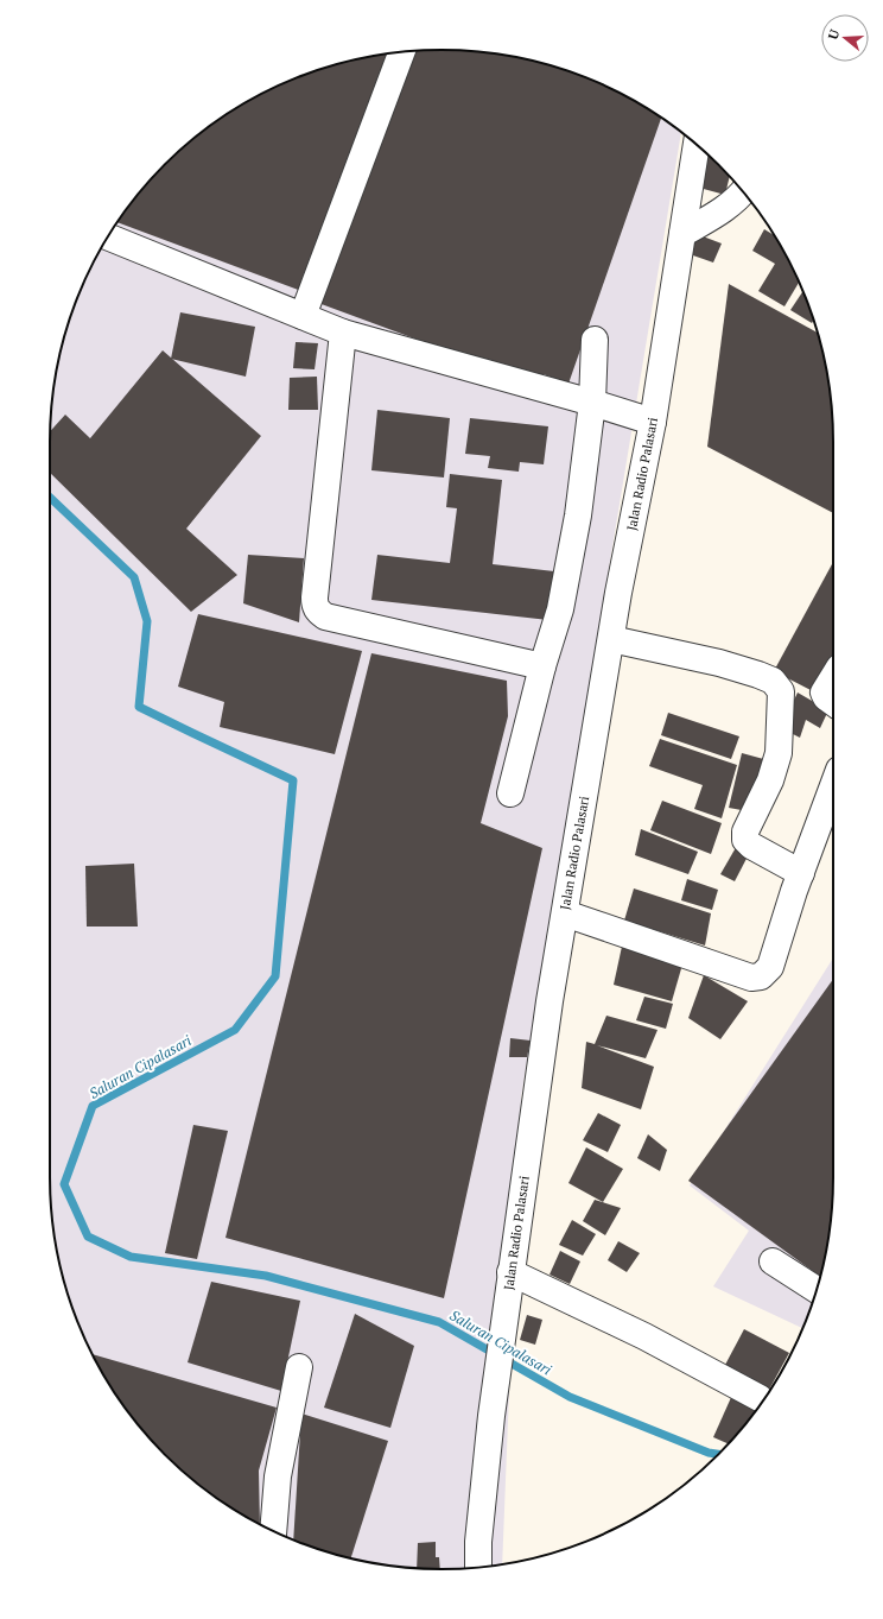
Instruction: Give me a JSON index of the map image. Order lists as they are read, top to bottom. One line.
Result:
{"streets":{"street":["Jalan Radio Palasari"]},"water":["Saluran Cipalasari"],"north":"left"}
